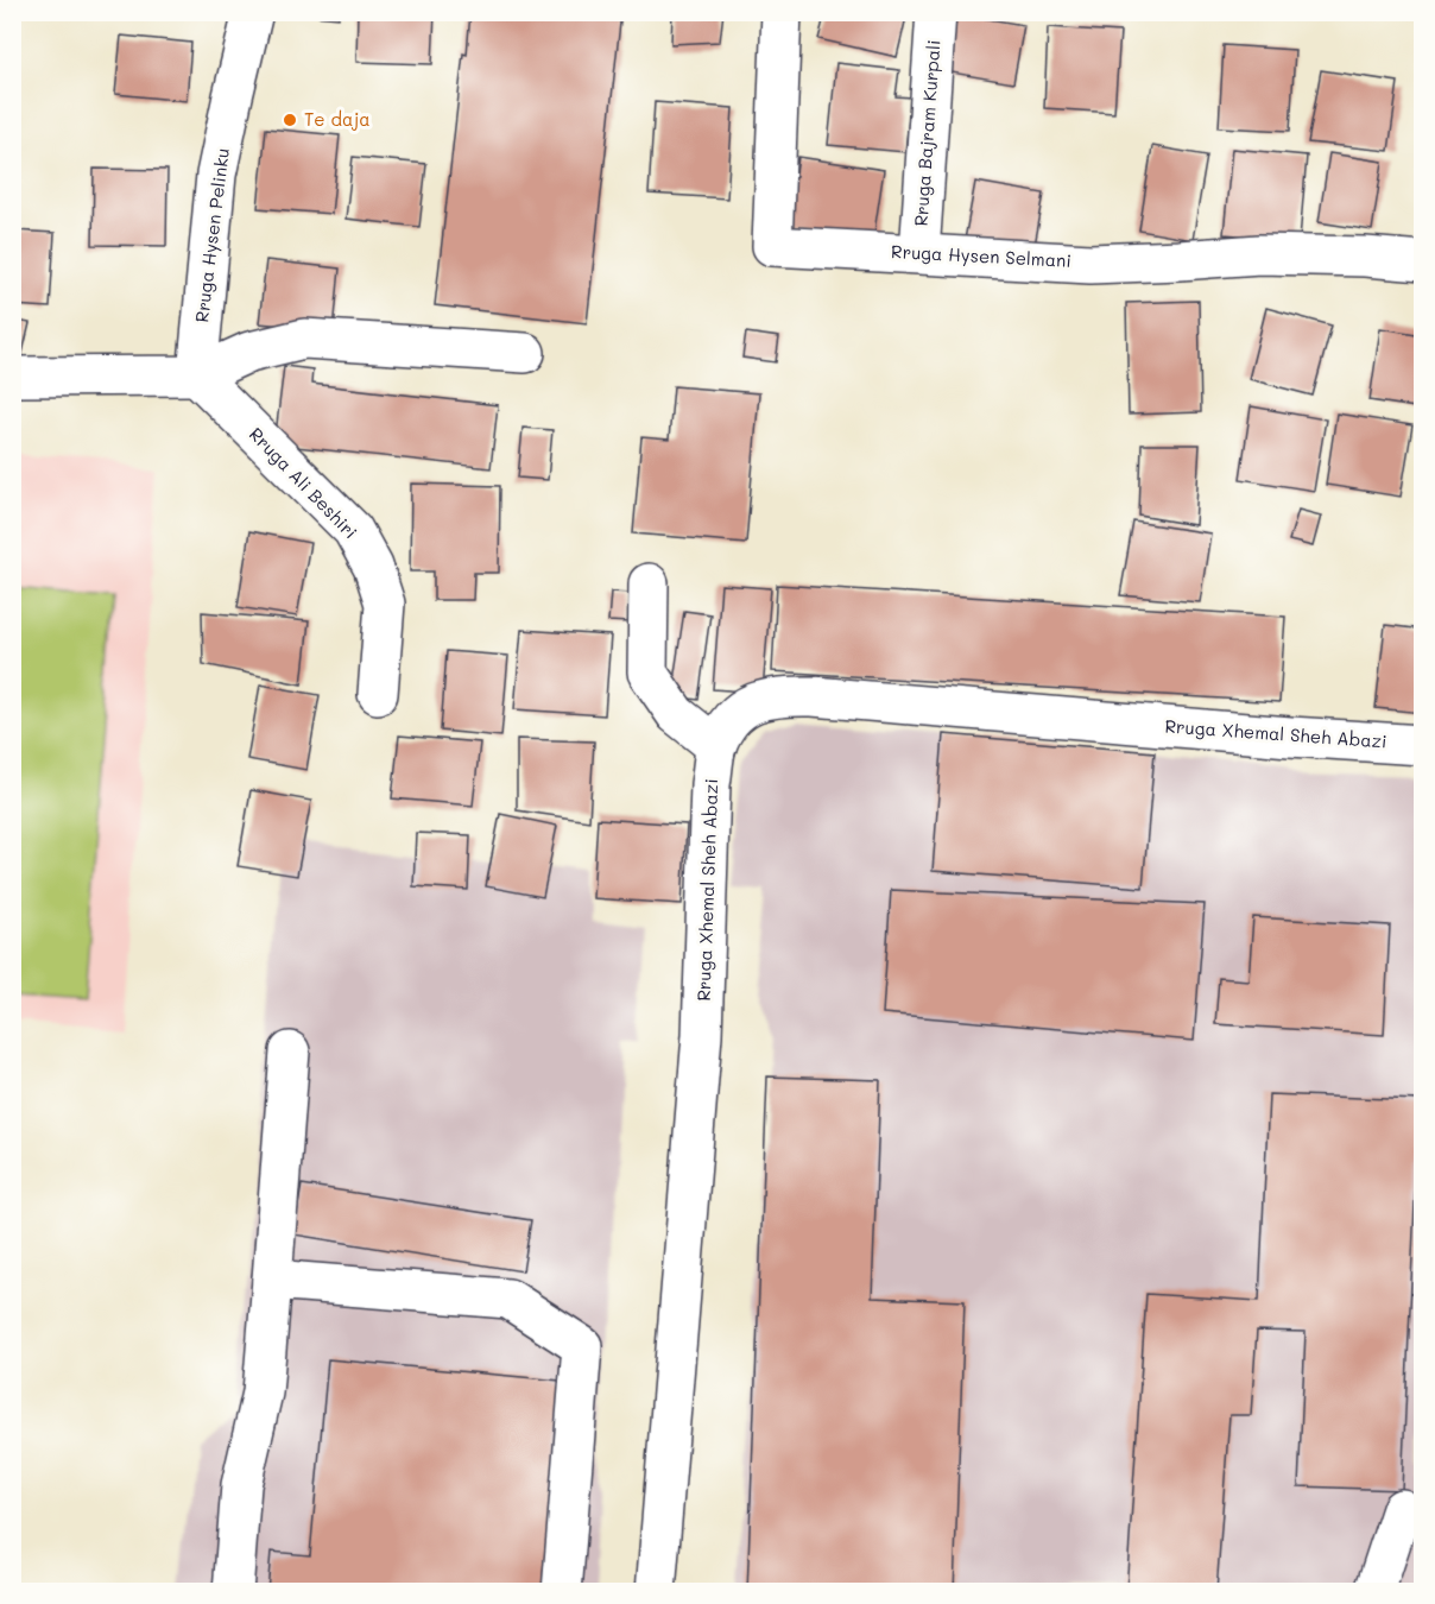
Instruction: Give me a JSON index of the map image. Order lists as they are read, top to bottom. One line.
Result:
{"streets":{"street":["Rruga Bajram Kurpali","Rruga Hysen Pelinku","Rruga Hysen Selmani","Rruga Ali Beshiri","Rruga Xhemal Sheh Abazi"]},"crossings":[["Rruga Bajram Kurpali","Rruga Hysen Selmani"],["Rruga Hysen Pelinku","Rruga Ali Beshiri"]],"places":["Te daja"]}
